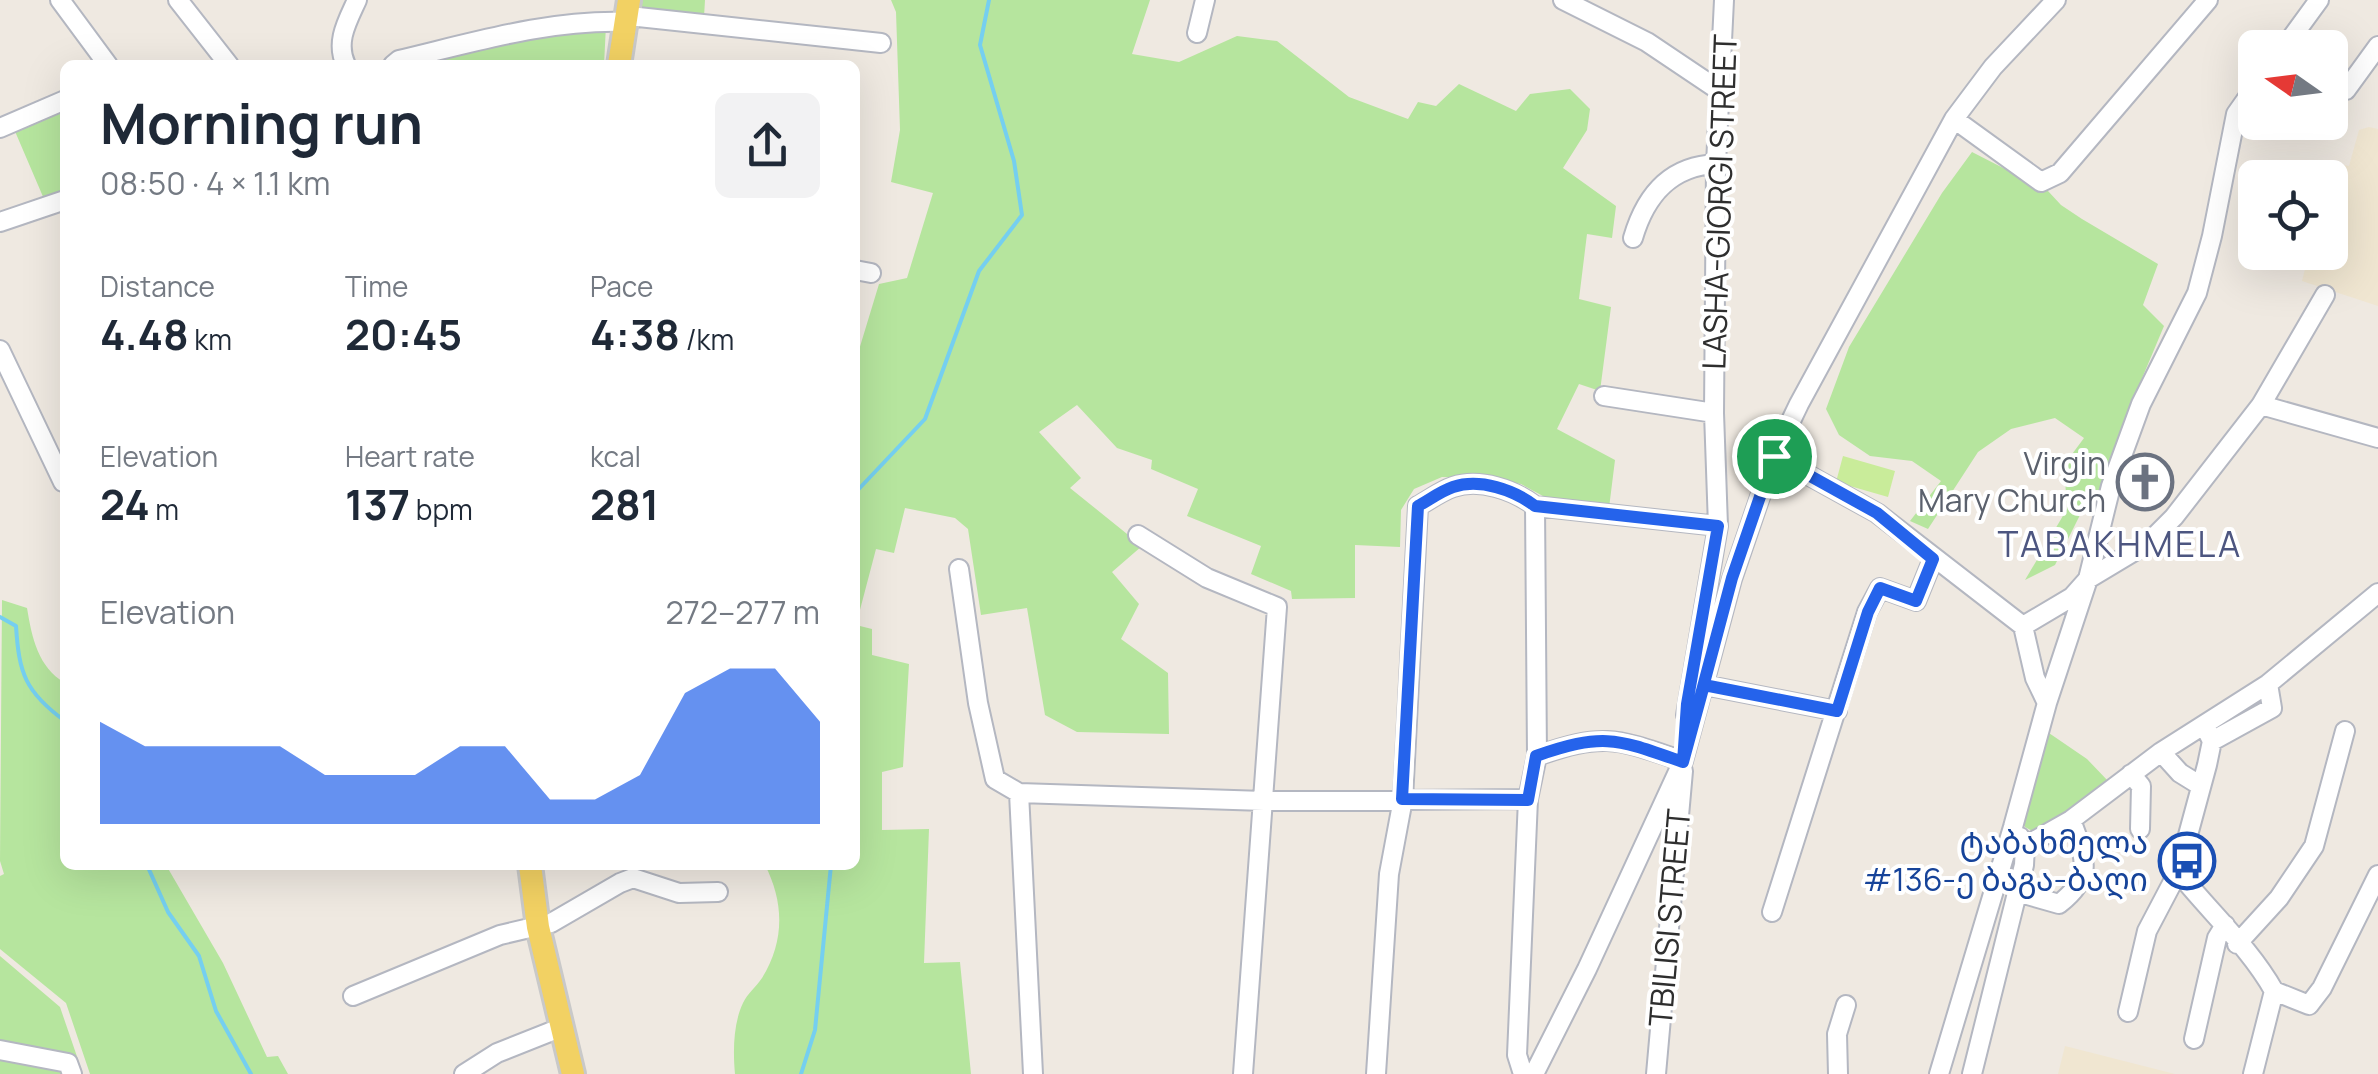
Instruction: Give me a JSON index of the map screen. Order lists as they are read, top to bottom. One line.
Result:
{"streets":{"street":["LASHA-GIORGI STREET","TBILISI STREET"]},"crossings":[["LASHA-GIORGI STREET","TBILISI STREET"]],"districts":["TABAKHMELA"],"places":{"church":["Virgin Mary Church"],"bus stop":["ტაბახმელა #136-ე ბაგა-ბაღი"]},"north":"left","page":{"heading":["Morning run","08:50 · 4 × 1.1 km"],"stats":[["Distance","4.48 km"],["Time","20:45"],["Pace","4:38 /km"],["Elevation","24 m"],["Heart rate","137 bpm"],["kcal","281"]],"chart":["Elevation","272–277 m"]}}
